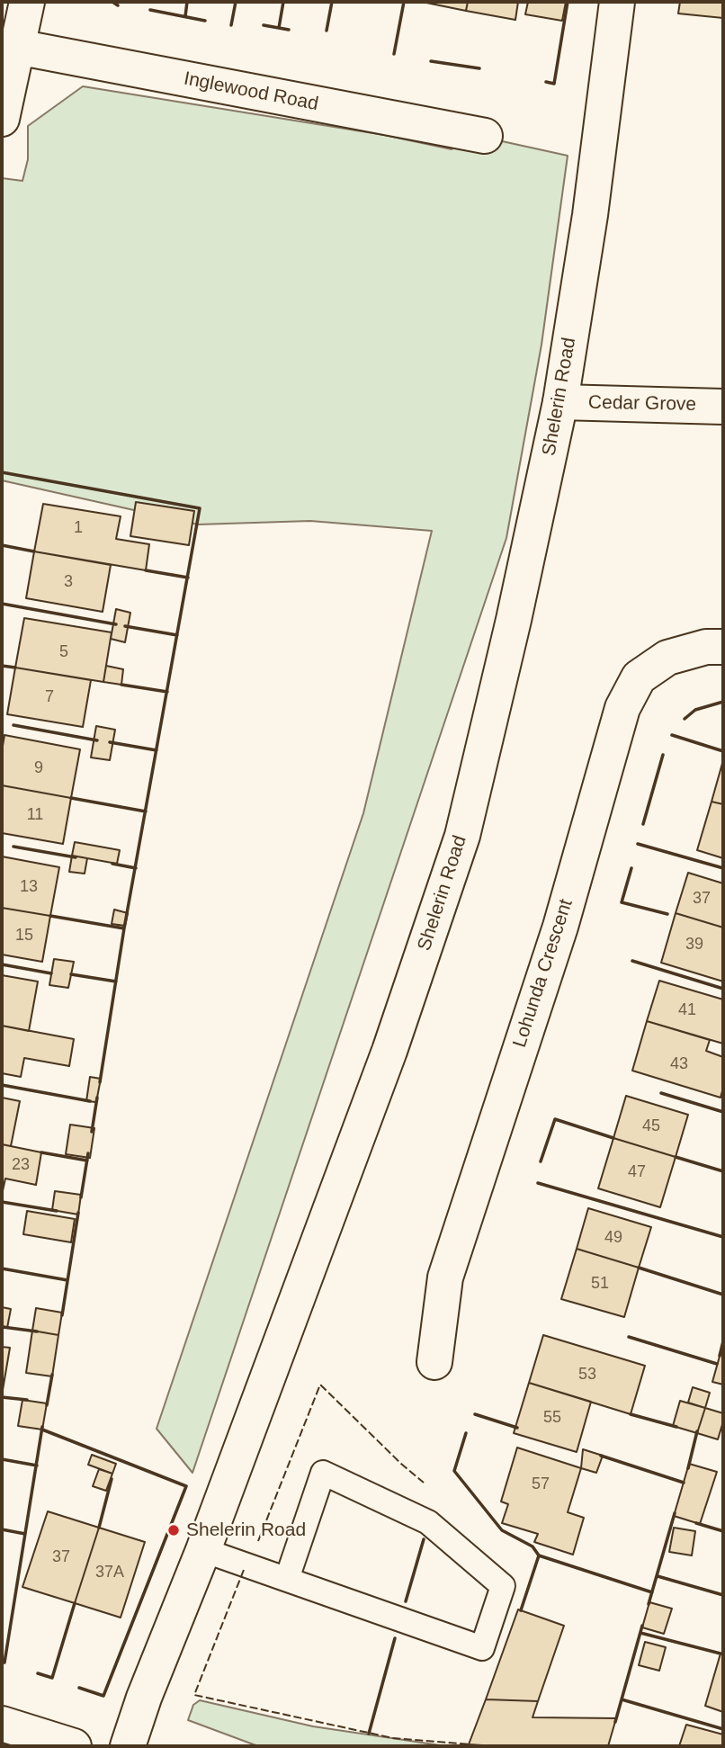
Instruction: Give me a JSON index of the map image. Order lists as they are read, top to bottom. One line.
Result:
{"streets":{"street":["Inglewood Road","Shelerin Road","Cedar Grove","Lohunda Crescent"]},"crossings":[["Shelerin Road","Cedar Grove"]],"places":["Shelerin Road"],"house_numbers":["1","3","5","7","9","11","13","37","15","39","41","43","45","23","47","49","51","53","55","57","37","37A"]}
